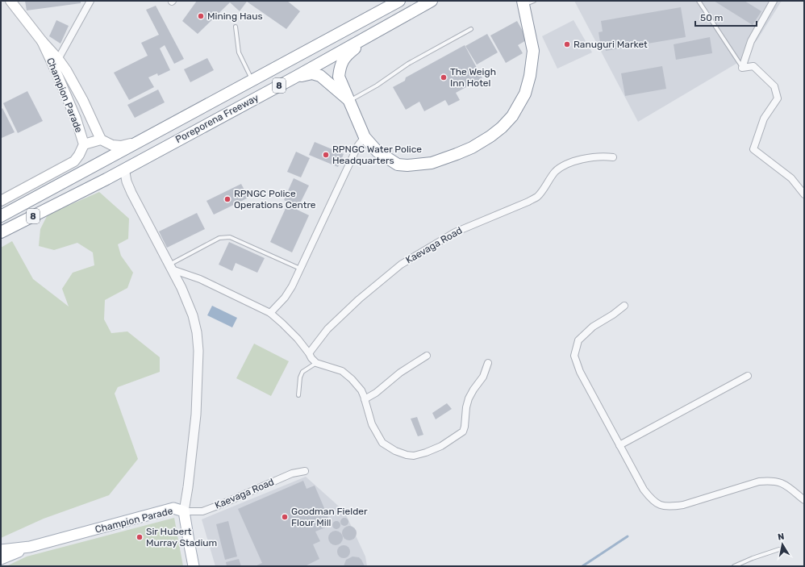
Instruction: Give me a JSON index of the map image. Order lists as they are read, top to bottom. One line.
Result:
{"streets":{"highway":["8","Poreporena Freeway"],"main road":["Champion Parade"],"street":["Kaevaga Road"]},"crossings":[["Champion Parade","Kaevaga Road"]],"places":["Mining Haus","Ranuguri Market","The Weigh Inn Hotel","RPNGC Water Police Headquarters","RPNGC Police Operations Centre","Goodman Fielder Flour Mill","Sir Hubert Murray Stadium"],"scale_bar":"50 m","north":"top"}
